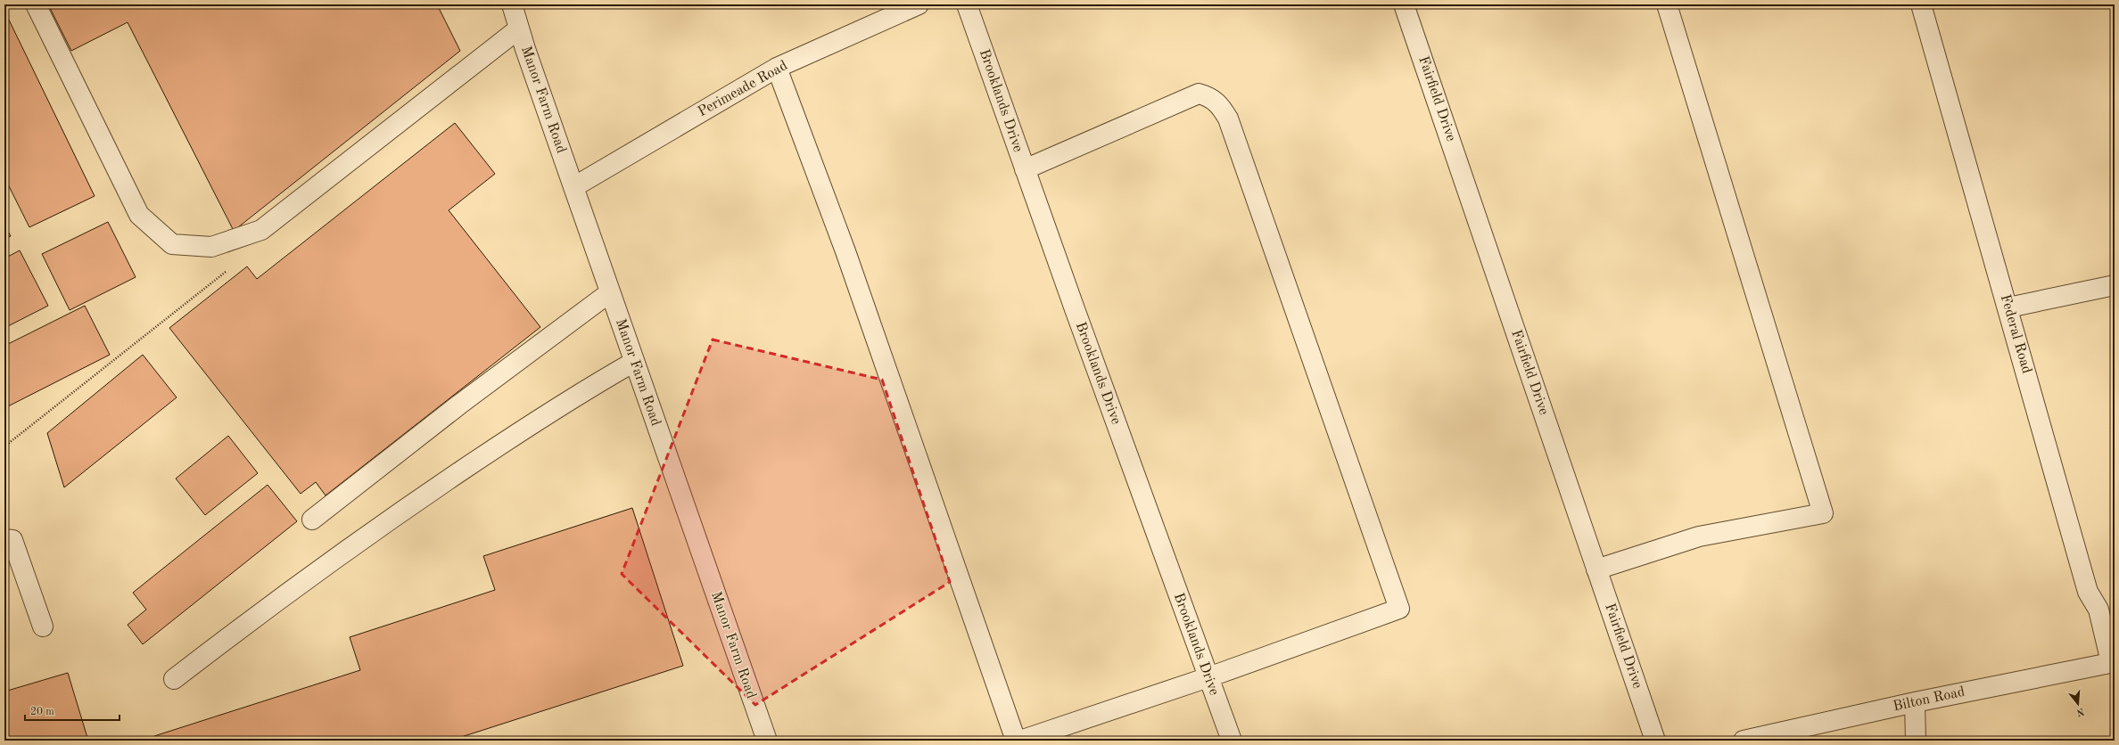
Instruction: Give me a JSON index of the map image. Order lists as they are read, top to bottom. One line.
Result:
{"streets":{"street":["Perimeade Road","Fairfield Drive","Manor Farm Road","Brooklands Drive","Federal Road","Bilton Road"]},"crossings":[["Perimeade Road","Manor Farm Road"],["Federal Road","Bilton Road"]],"scale_bar":"20 m","north":"bottom"}
